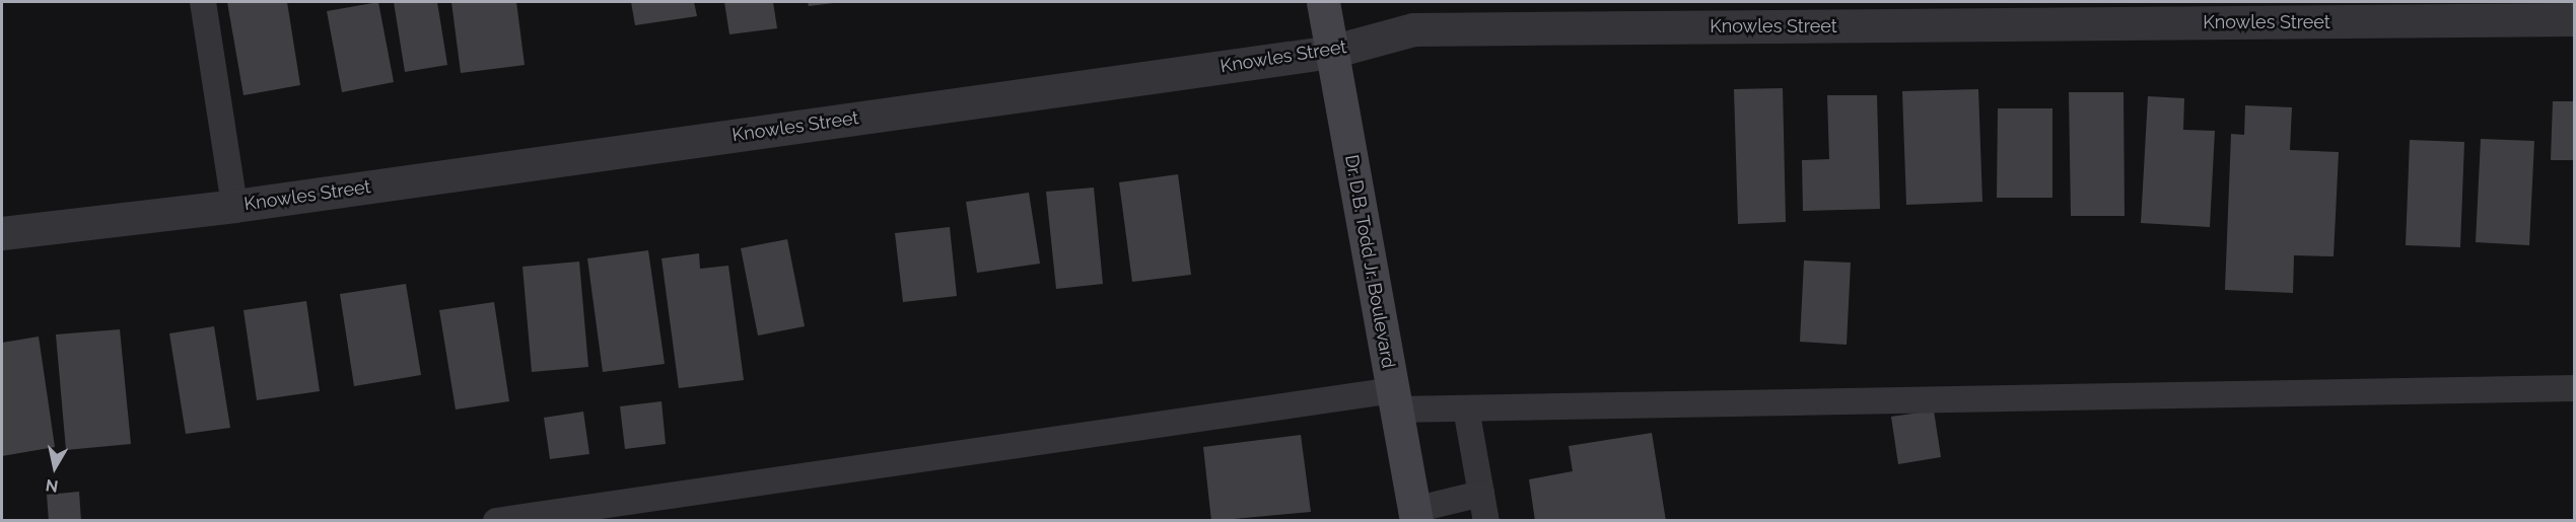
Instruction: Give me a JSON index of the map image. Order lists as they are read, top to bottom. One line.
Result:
{"streets":{"main road":["Dr. D.B. Todd Jr. Boulevard"],"street":["Knowles Street"]},"crossings":[["Knowles Street","Dr. D.B. Todd Jr. Boulevard"]],"north":"bottom"}
